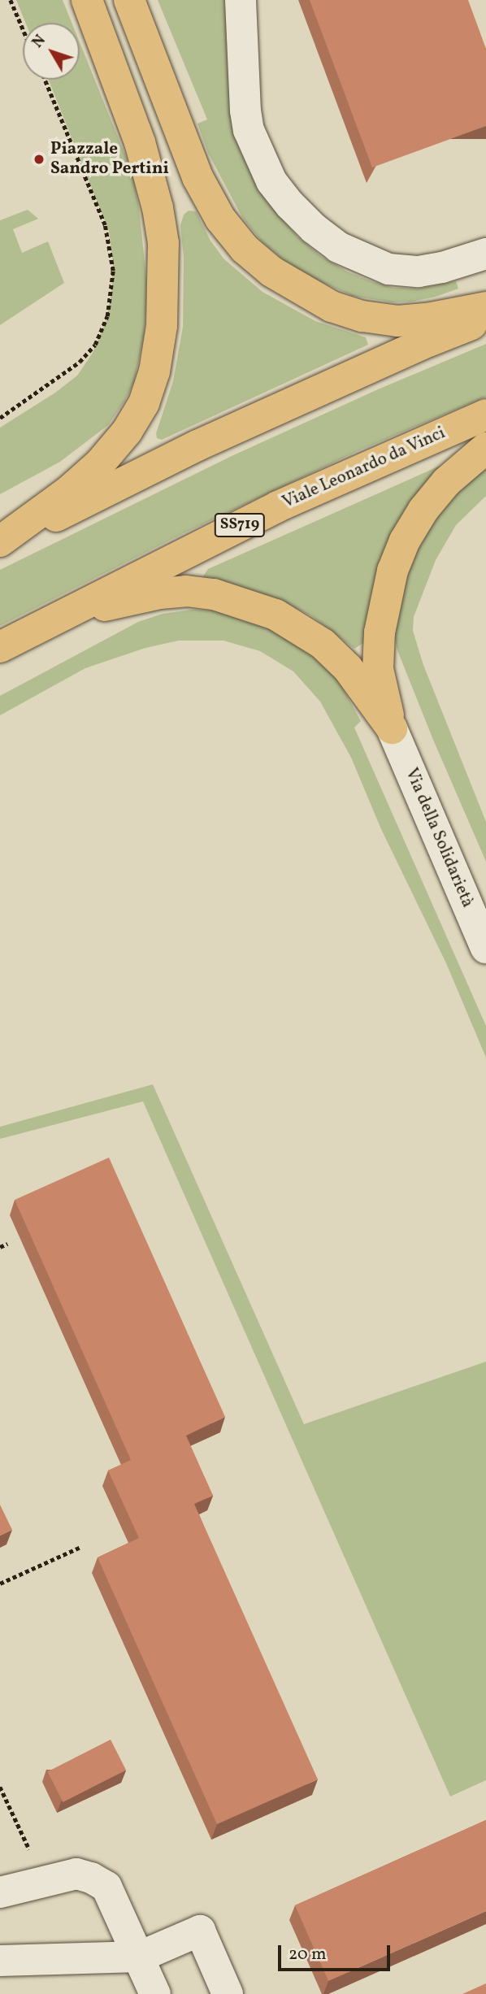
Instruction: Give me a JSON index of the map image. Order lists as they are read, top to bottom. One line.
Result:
{"streets":{"highway":["Viale Leonardo da Vinci","SS719"],"street":["Via della Solidarietà"]},"places":["Piazzale Sandro Pertini"],"scale_bar":"20 m","north":"top left"}
